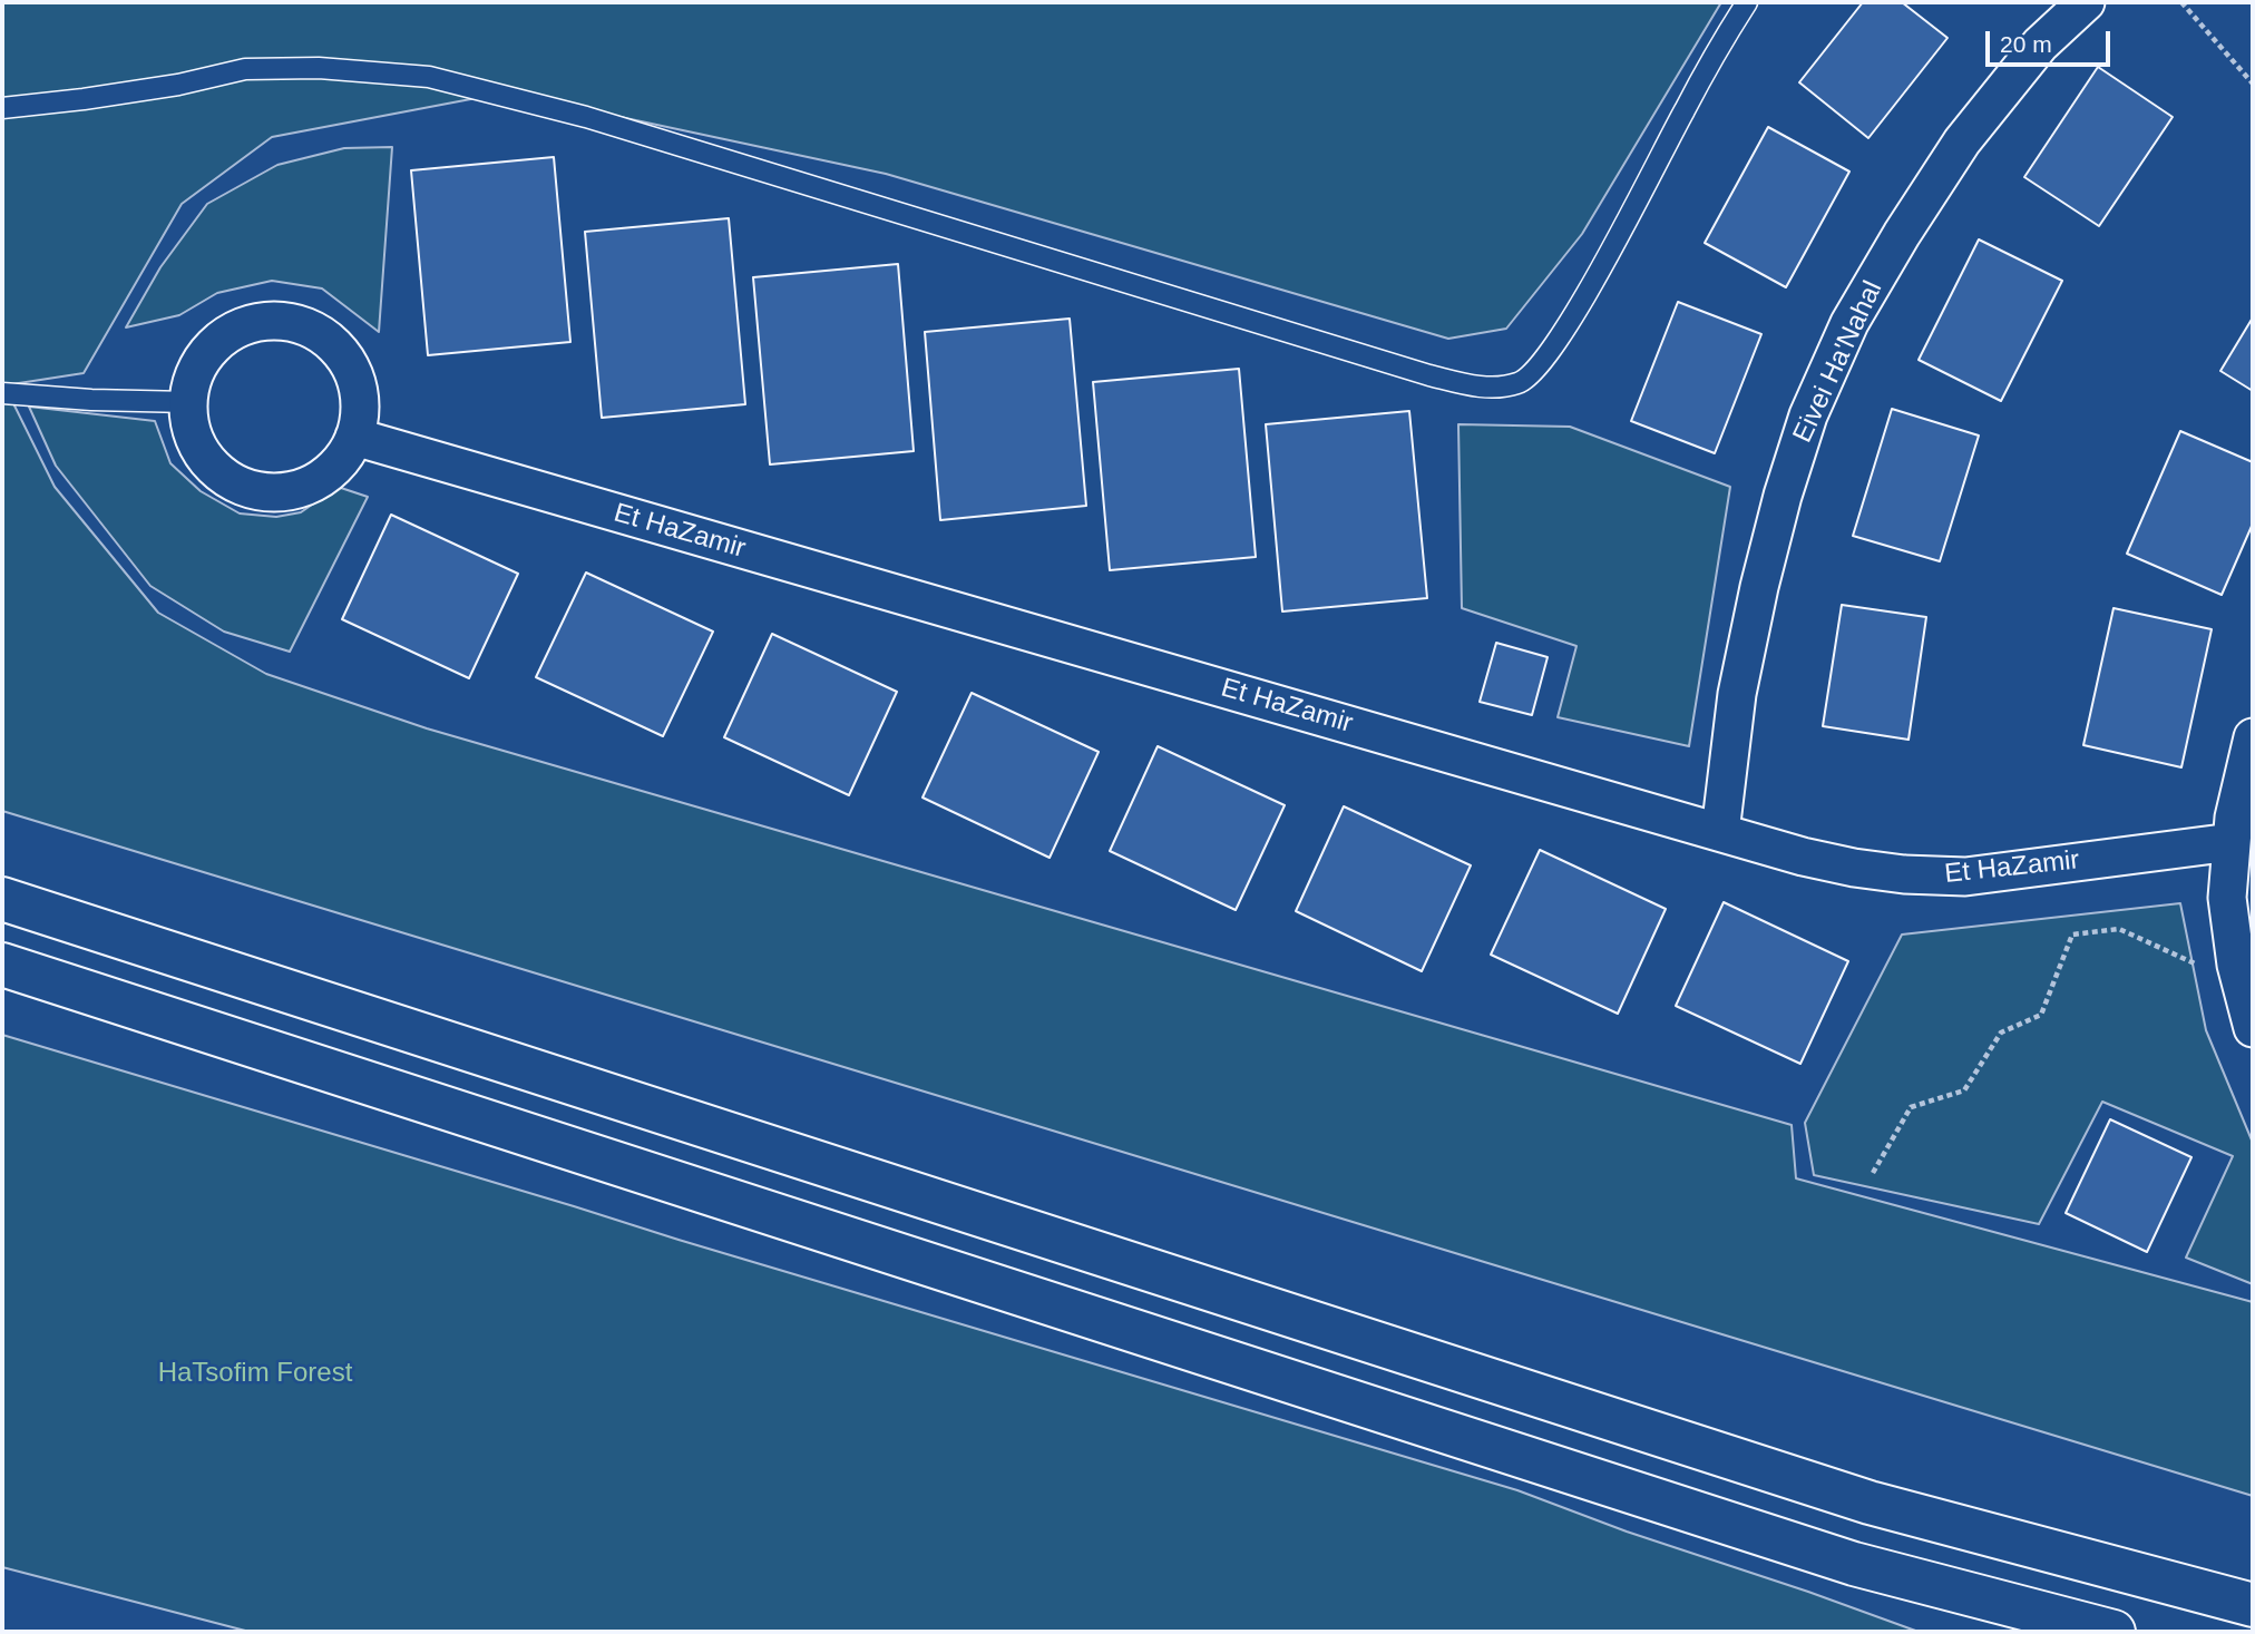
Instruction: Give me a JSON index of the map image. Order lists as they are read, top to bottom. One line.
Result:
{"streets":{"street":["Eivei Ha'Nahal","Et HaZamir"]},"crossings":[["Eivei Ha'Nahal","Et HaZamir"]],"parks":["HaTsofim Forest"],"scale_bar":"20 m"}
